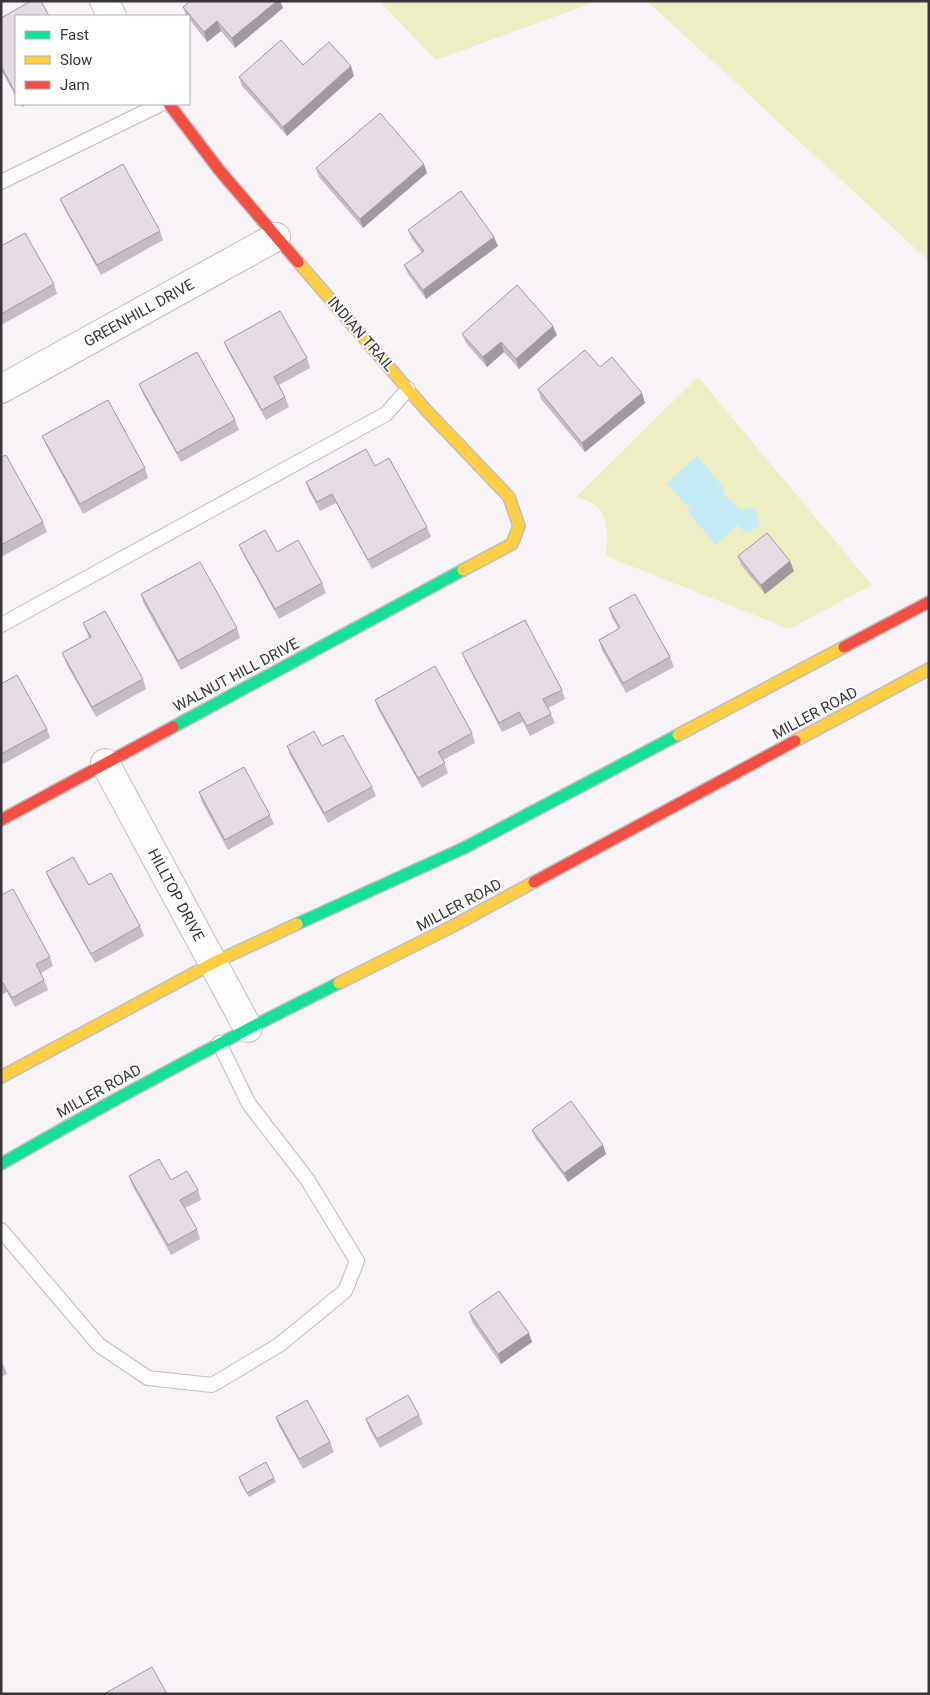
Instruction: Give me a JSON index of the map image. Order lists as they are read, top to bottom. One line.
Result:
{"streets":{"main road":["INDIAN TRAIL","WALNUT HILL DRIVE","MILLER ROAD"],"street":["GREENHILL DRIVE","HILLTOP DRIVE"]},"crossings":[["GREENHILL DRIVE","INDIAN TRAIL"],["INDIAN TRAIL","WALNUT HILL DRIVE"],["WALNUT HILL DRIVE","HILLTOP DRIVE"],["MILLER ROAD","HILLTOP DRIVE"]],"legend":["Fast","Slow","Jam"]}
